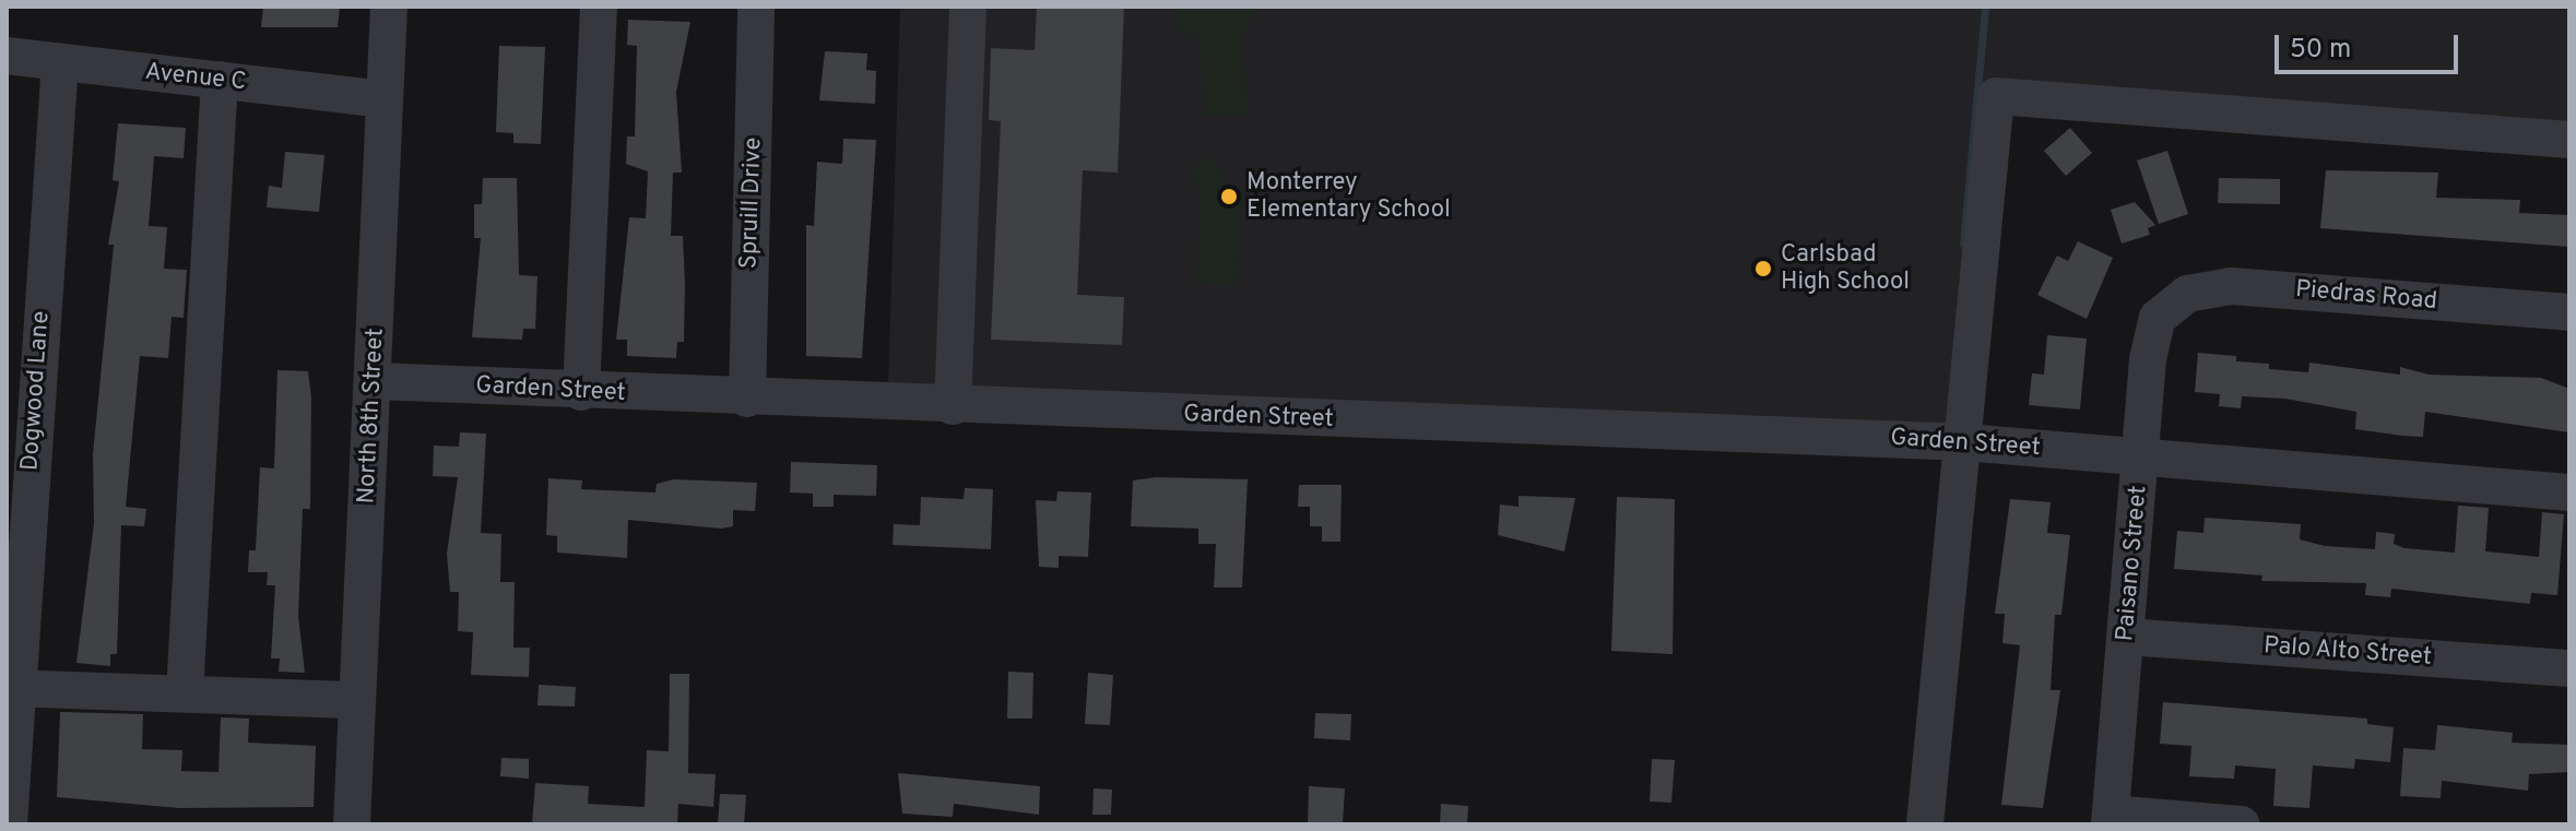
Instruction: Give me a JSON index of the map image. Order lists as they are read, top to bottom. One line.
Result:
{"streets":{"street":["Avenue C","Spruill Drive","Piedras Road","Garden Street","Dogwood Lane","North 8th Street","Paisano Street","Palo Alto Street"]},"crossings":[["Avenue C","Dogwood Lane"],["Avenue C","North 8th Street"],["Spruill Drive","Garden Street"],["Piedras Road","Paisano Street"],["Garden Street","North 8th Street"],["Garden Street","Paisano Street"],["Paisano Street","Palo Alto Street"]],"places":["Monterrey Elementary School","Carlsbad High School"],"scale_bar":"50 m"}
